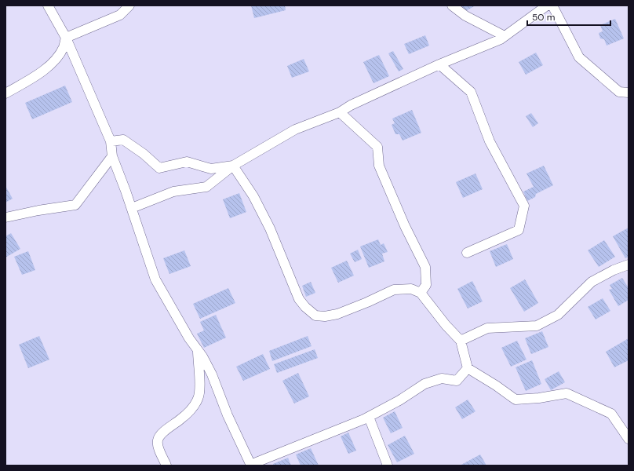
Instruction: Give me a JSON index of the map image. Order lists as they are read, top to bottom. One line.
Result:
{"scale_bar":"50 m"}
